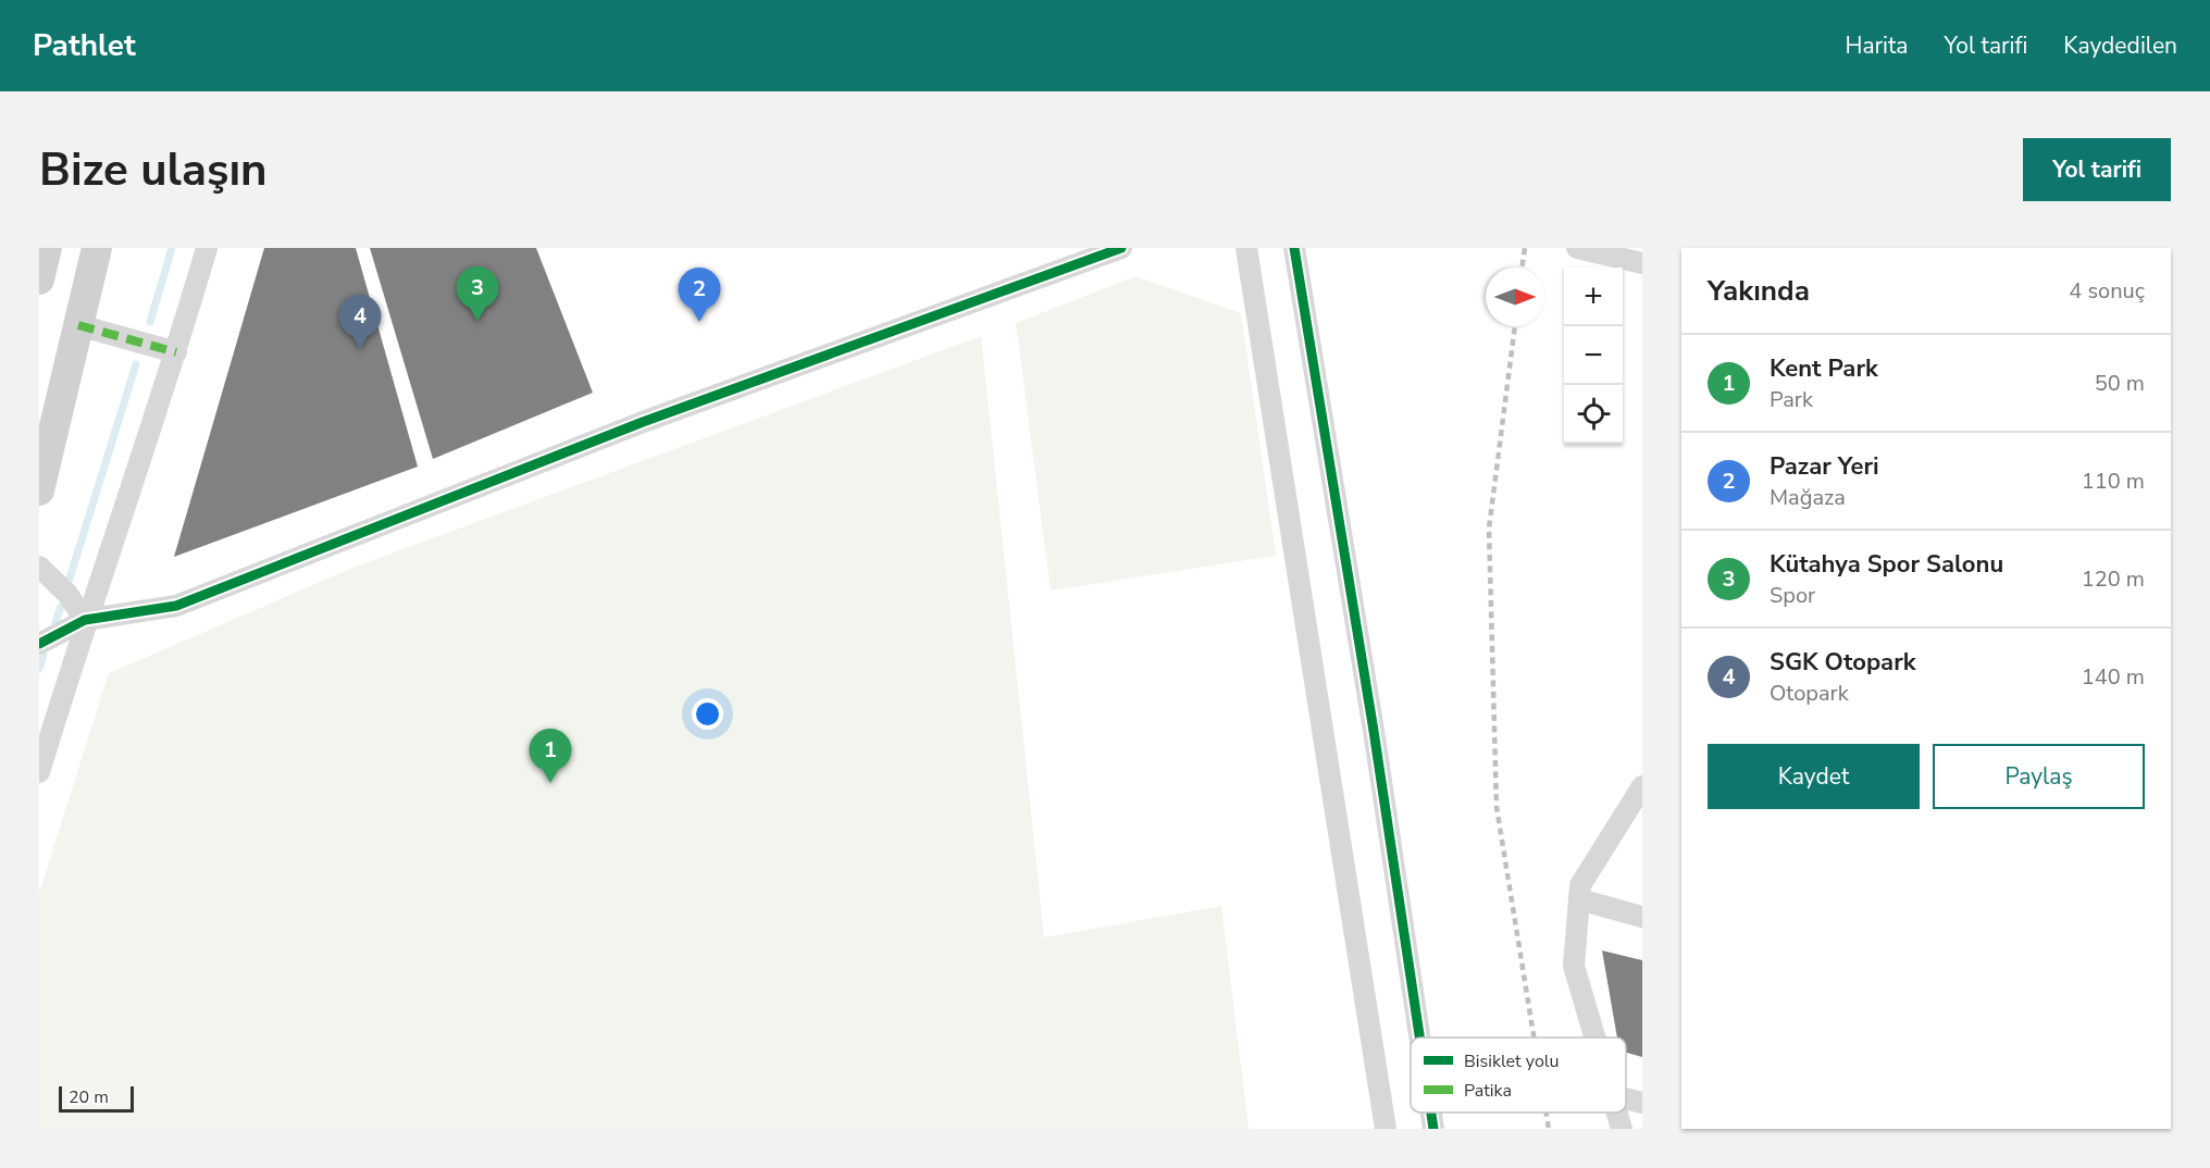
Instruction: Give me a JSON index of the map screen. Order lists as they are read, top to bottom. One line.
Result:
{"legend":["Bisiklet yolu","Patika"],"scale_bar":"20 m","north":"right","page":{"header":"Pathlet","nav":["Harita","Yol tarifi","Kaydedilen"],"buttons":["Yol tarifi",["Kaydet","Paylaş"]],"title":"Bize ulaşın","heading":["Yakında","4 sonuç"],"pins":["3","2","4","1"],"map_buttons":["+","−"],"list":[{"mark":"1","name":"Kent Park","note":"Park","value":"50 m"},{"mark":"2","name":"Pazar Yeri","note":"Mağaza","value":"110 m"},{"mark":"3","name":"Kütahya Spor Salonu","note":"Spor","value":"120 m"},{"mark":"4","name":"SGK Otopark","note":"Otopark","value":"140 m"}],"scale":"20 m"}}
